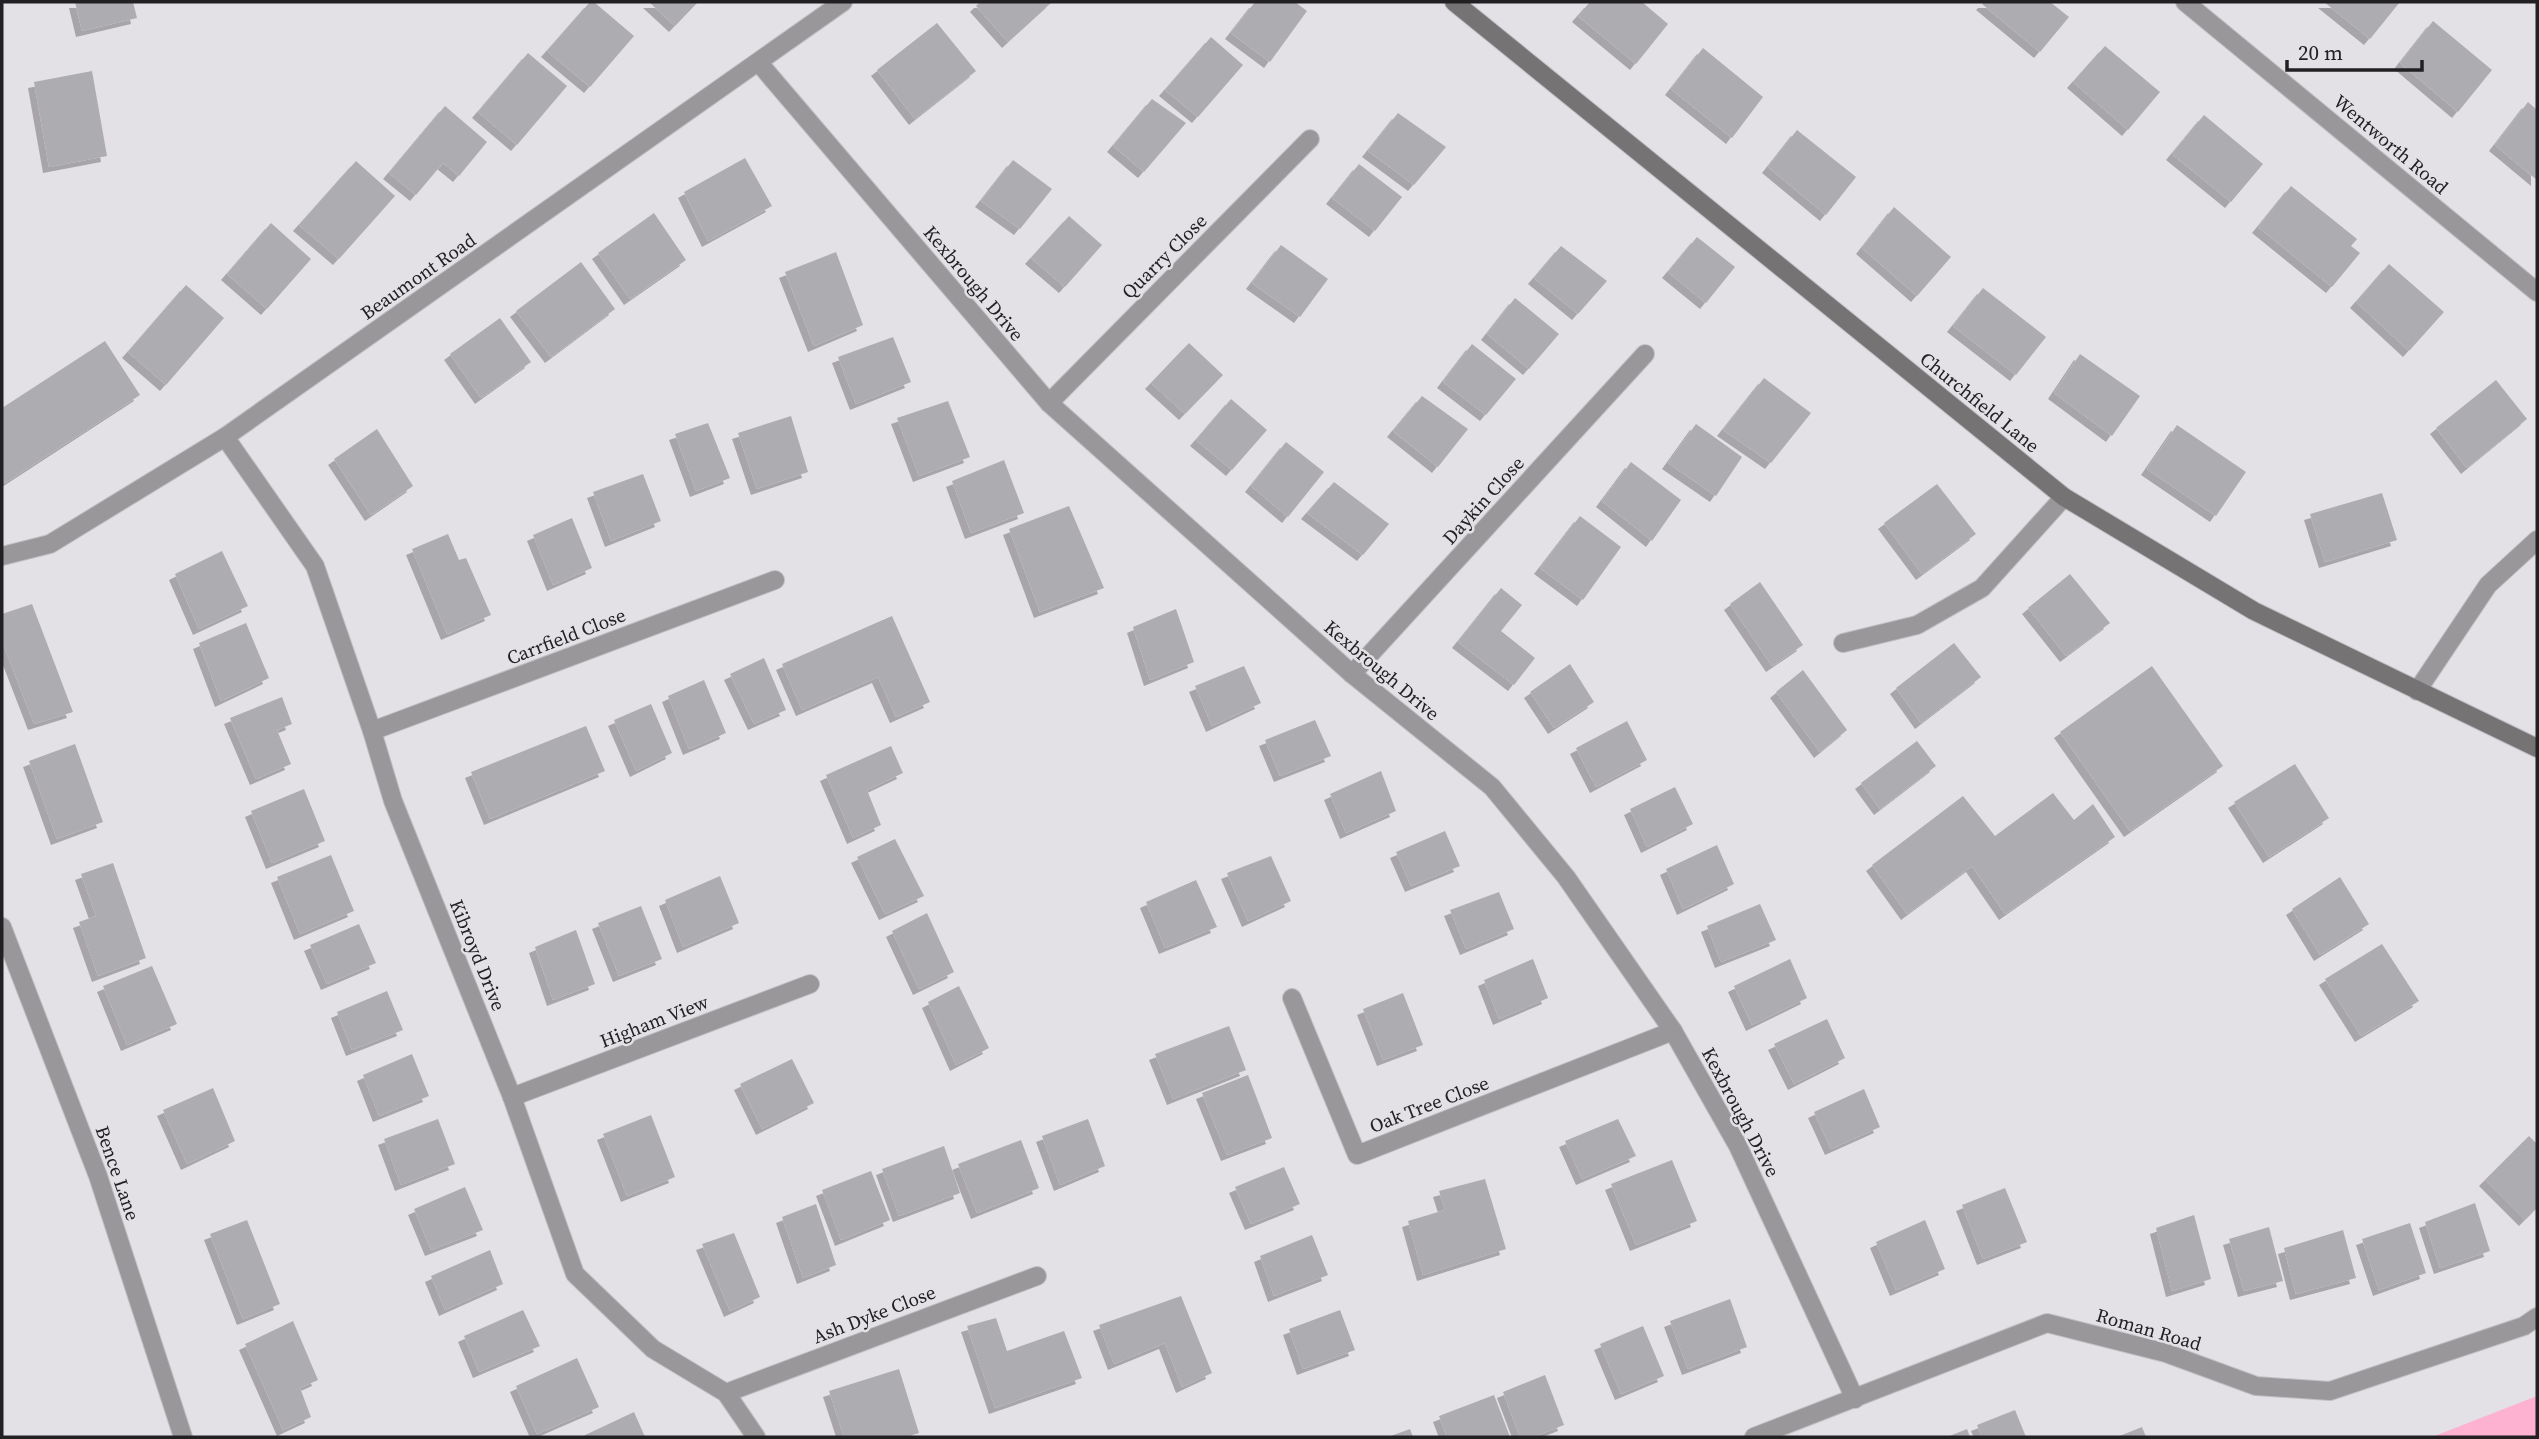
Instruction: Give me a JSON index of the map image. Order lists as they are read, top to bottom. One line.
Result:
{"streets":{"street":["Wentworth Road","Quarry Close","Beaumont Road","Kexbrough Drive","Churchfield Lane","Daykin Close","Carrfield Close","Kibroyd Drive","Higham View","Oak Tree Close","Bence Lane","Ash Dyke Close","Roman Road"]},"crossings":[["Quarry Close","Kexbrough Drive"],["Beaumont Road","Kexbrough Drive"],["Beaumont Road","Kibroyd Drive"],["Kexbrough Drive","Daykin Close"],["Kexbrough Drive","Oak Tree Close"],["Kexbrough Drive","Roman Road"],["Carrfield Close","Kibroyd Drive"],["Kibroyd Drive","Higham View"],["Kibroyd Drive","Ash Dyke Close"]],"scale_bar":"20 m"}
